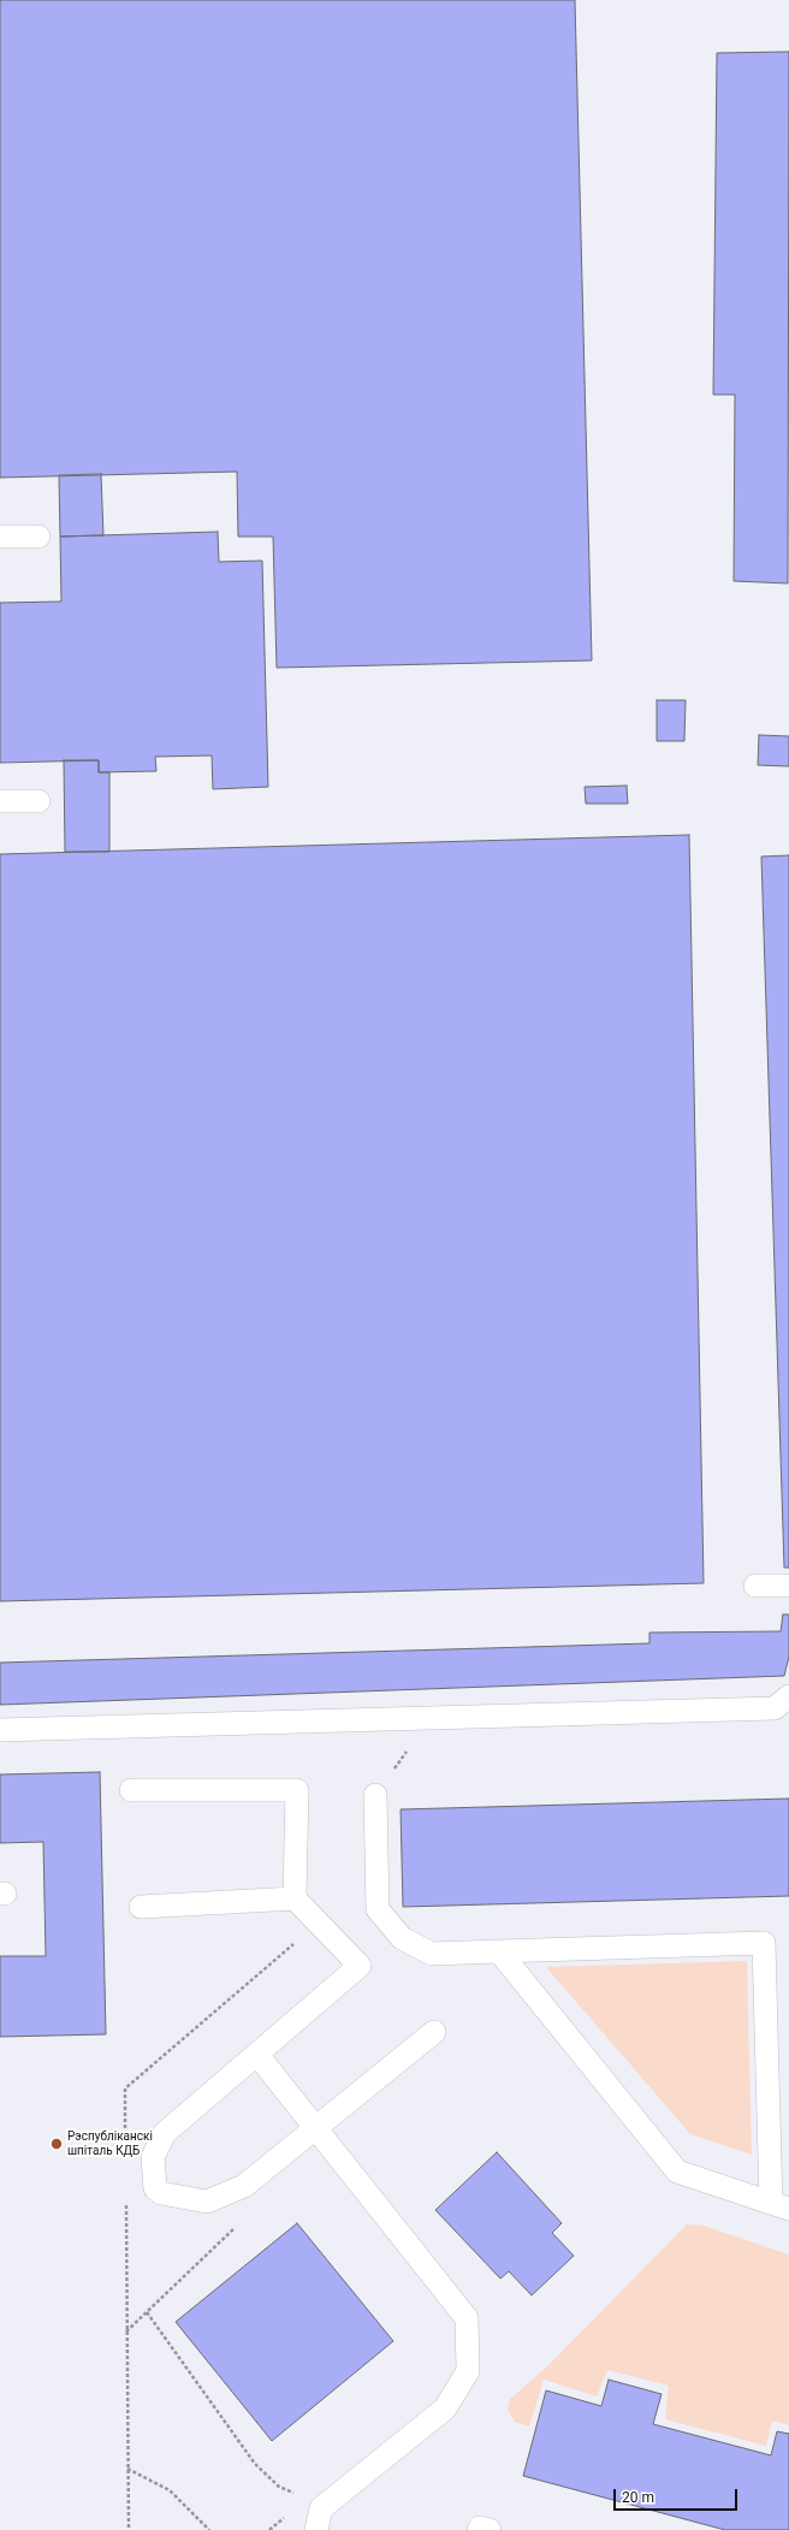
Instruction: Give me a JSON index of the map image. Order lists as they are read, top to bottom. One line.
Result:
{"places":["Рэспубліканскі шпіталь КДБ"],"scale_bar":"20 m"}
